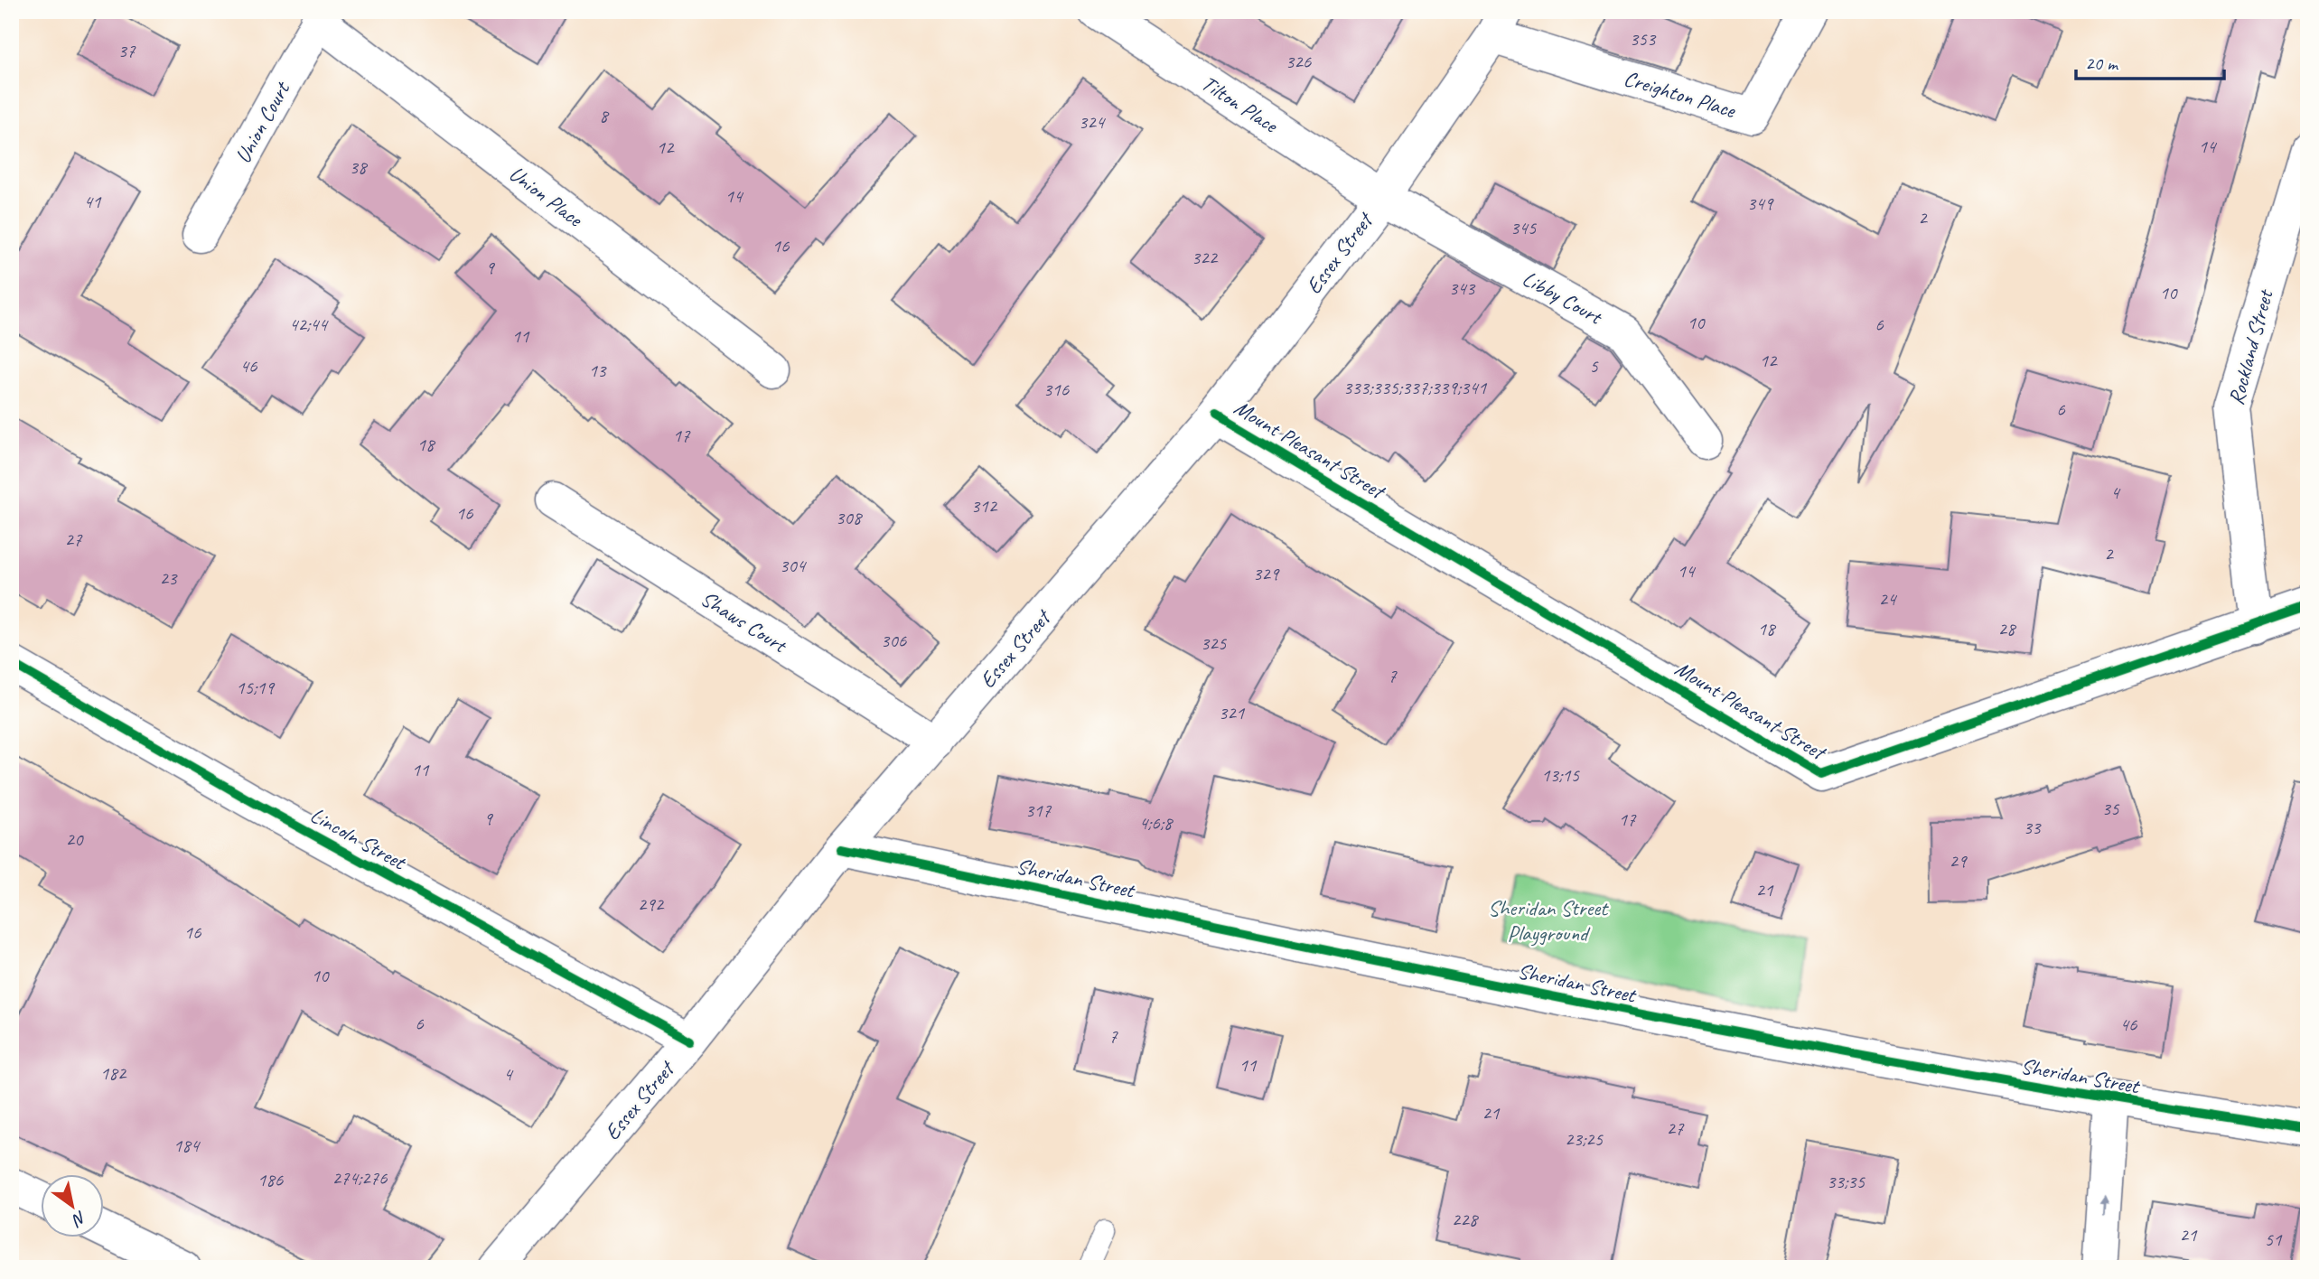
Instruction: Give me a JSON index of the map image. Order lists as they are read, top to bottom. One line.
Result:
{"streets":{"street":["Creighton Place","Tilton Place","Union Court","Union Place","Essex Street","Libby Court","Rockland Street","Mount Pleasant Street","Shaws Court","Lincoln Street","Sheridan Street"]},"crossings":[["Creighton Place","Essex Street"],["Tilton Place","Essex Street"],["Tilton Place","Libby Court"],["Union Court","Union Place"],["Essex Street","Libby Court"],["Essex Street","Mount Pleasant Street"],["Essex Street","Shaws Court"],["Essex Street","Lincoln Street"],["Essex Street","Sheridan Street"],["Rockland Street","Mount Pleasant Street"]],"parks":["Sheridan Street Playground"],"house_numbers":["353","37","326","8","324","14","12","38","14","41","349","2","345","16","322","9","343","10","10","42;44","6","11","12","46","5","13","333;335;337;339;341","316","6","17","18","4","312","16","308","27","2","304","14","329","23","24","18","28","306","325","7","15;19","321","11","13;15","35","317","9","17","4;6;8","33","20","29","21","292","16","10","6","46","7","11","182","4","21","27","23;25","184","274;276","186","33;35","228","21","51"],"scale_bar":"20 m","north":"bottom right"}
